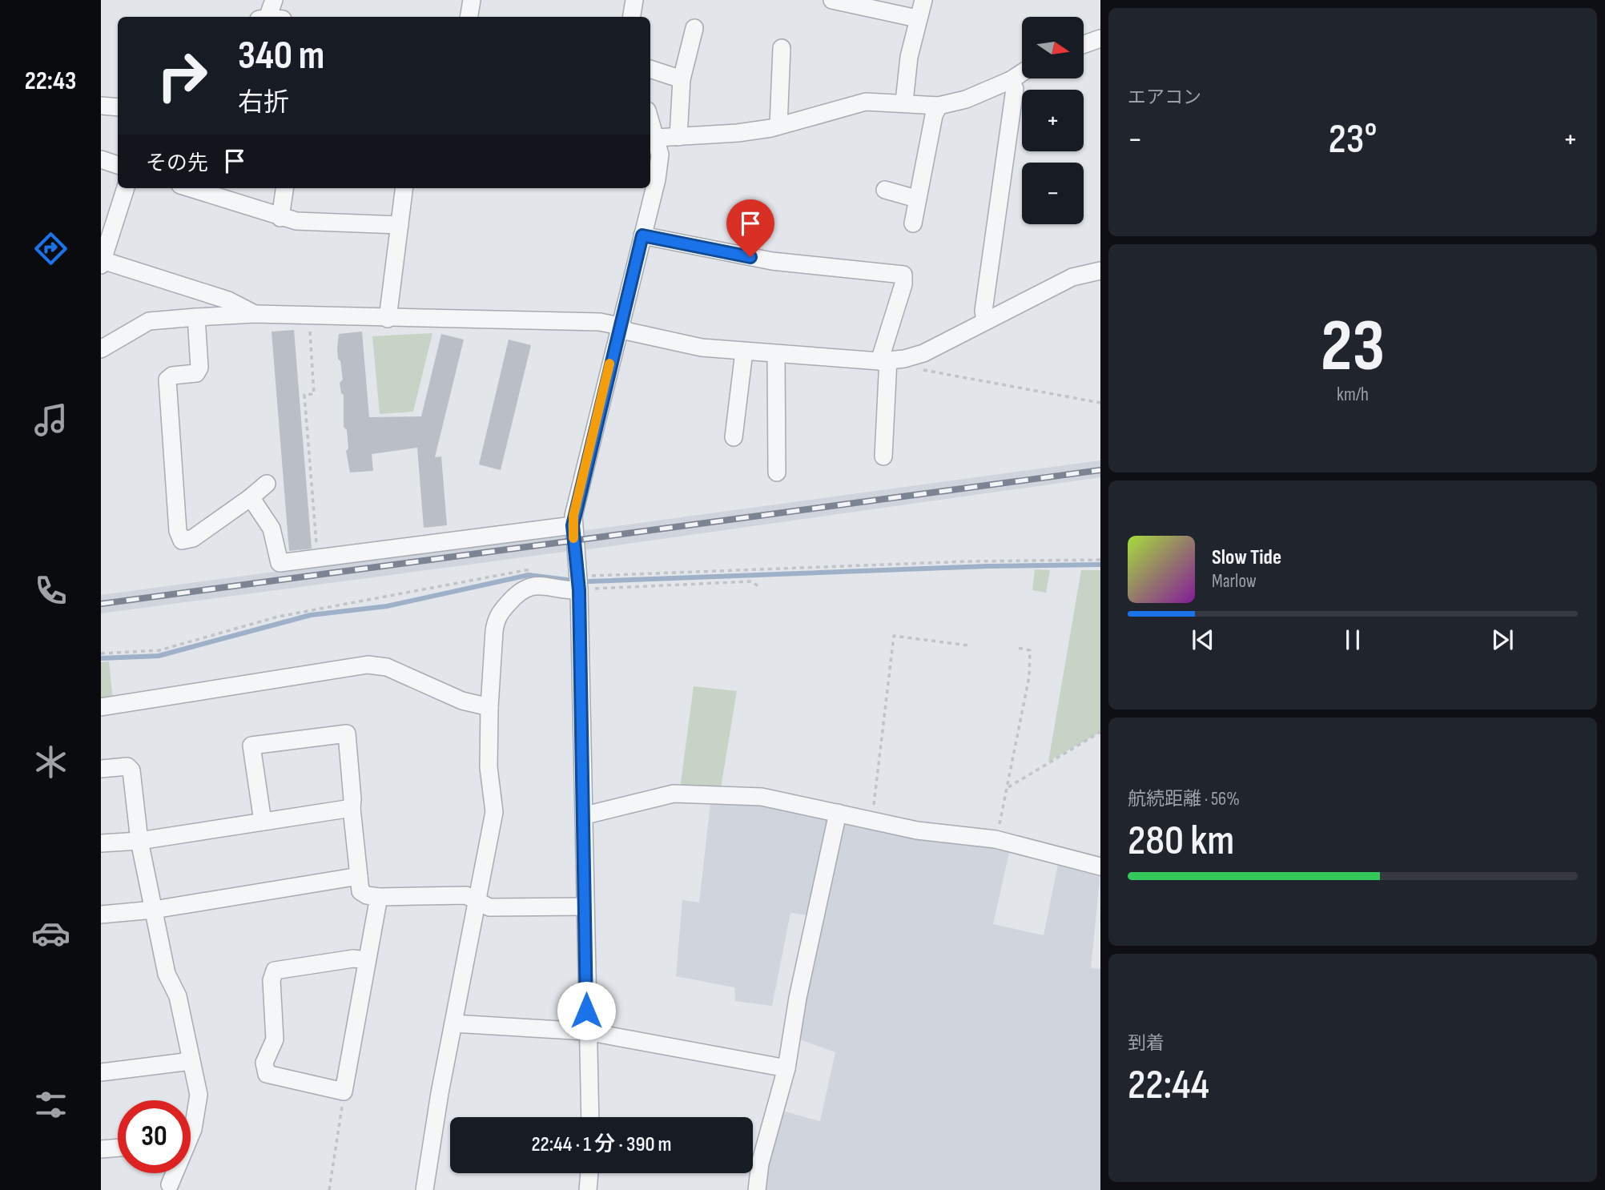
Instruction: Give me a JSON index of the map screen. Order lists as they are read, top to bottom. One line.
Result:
{"north":"right","page":{"tabs":"22:43","tile":["エアコン",["23","km/h"],["航続距離 · 56%","280 km"],["到着","22:44"]],"map_buttons":["+","−"],"turn":["340 m","右折"],"heat":["−","23°","+"],"then":"その先","song":["Slow Tide","Marlow"],"limit":"30","trip":"22:44 · 1 分 · 390 m"}}
